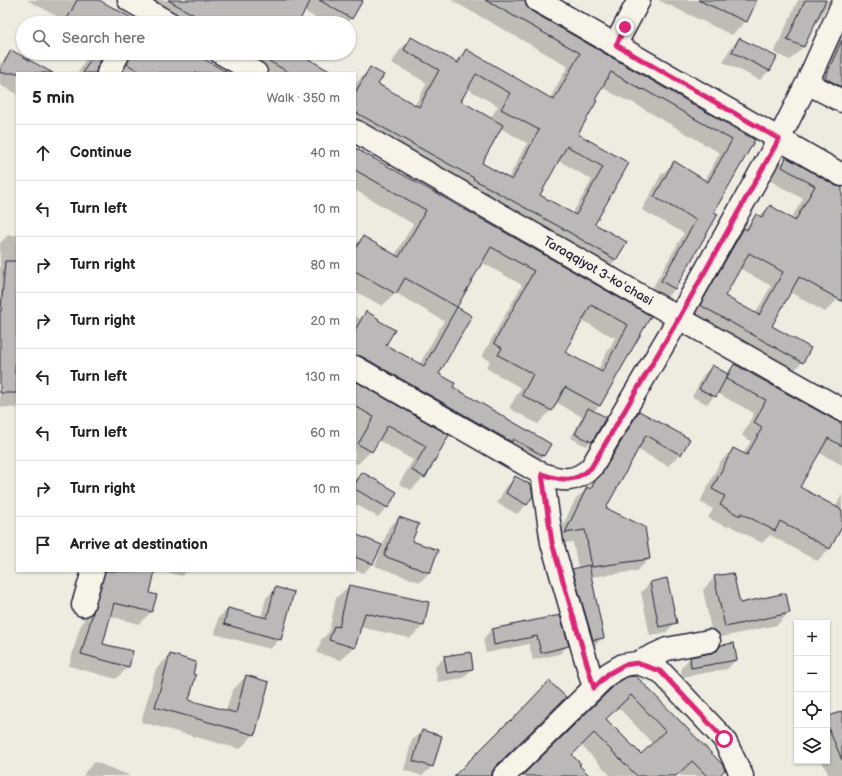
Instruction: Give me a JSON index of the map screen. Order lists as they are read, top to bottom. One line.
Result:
{"streets":{"street":["Taraqqiyot 3-koʻchasi"]},"page":{"search":"Search here","heading":["5 min","Walk · 350 m"],"list":[["Continue","40 m"],["Turn left","10 m"],["Turn right","80 m"],["Turn right","20 m"],["Turn left","130 m"],["Turn left","60 m"],["Turn right","10 m"],"Arrive at destination"],"map_buttons":["+","−"]}}
